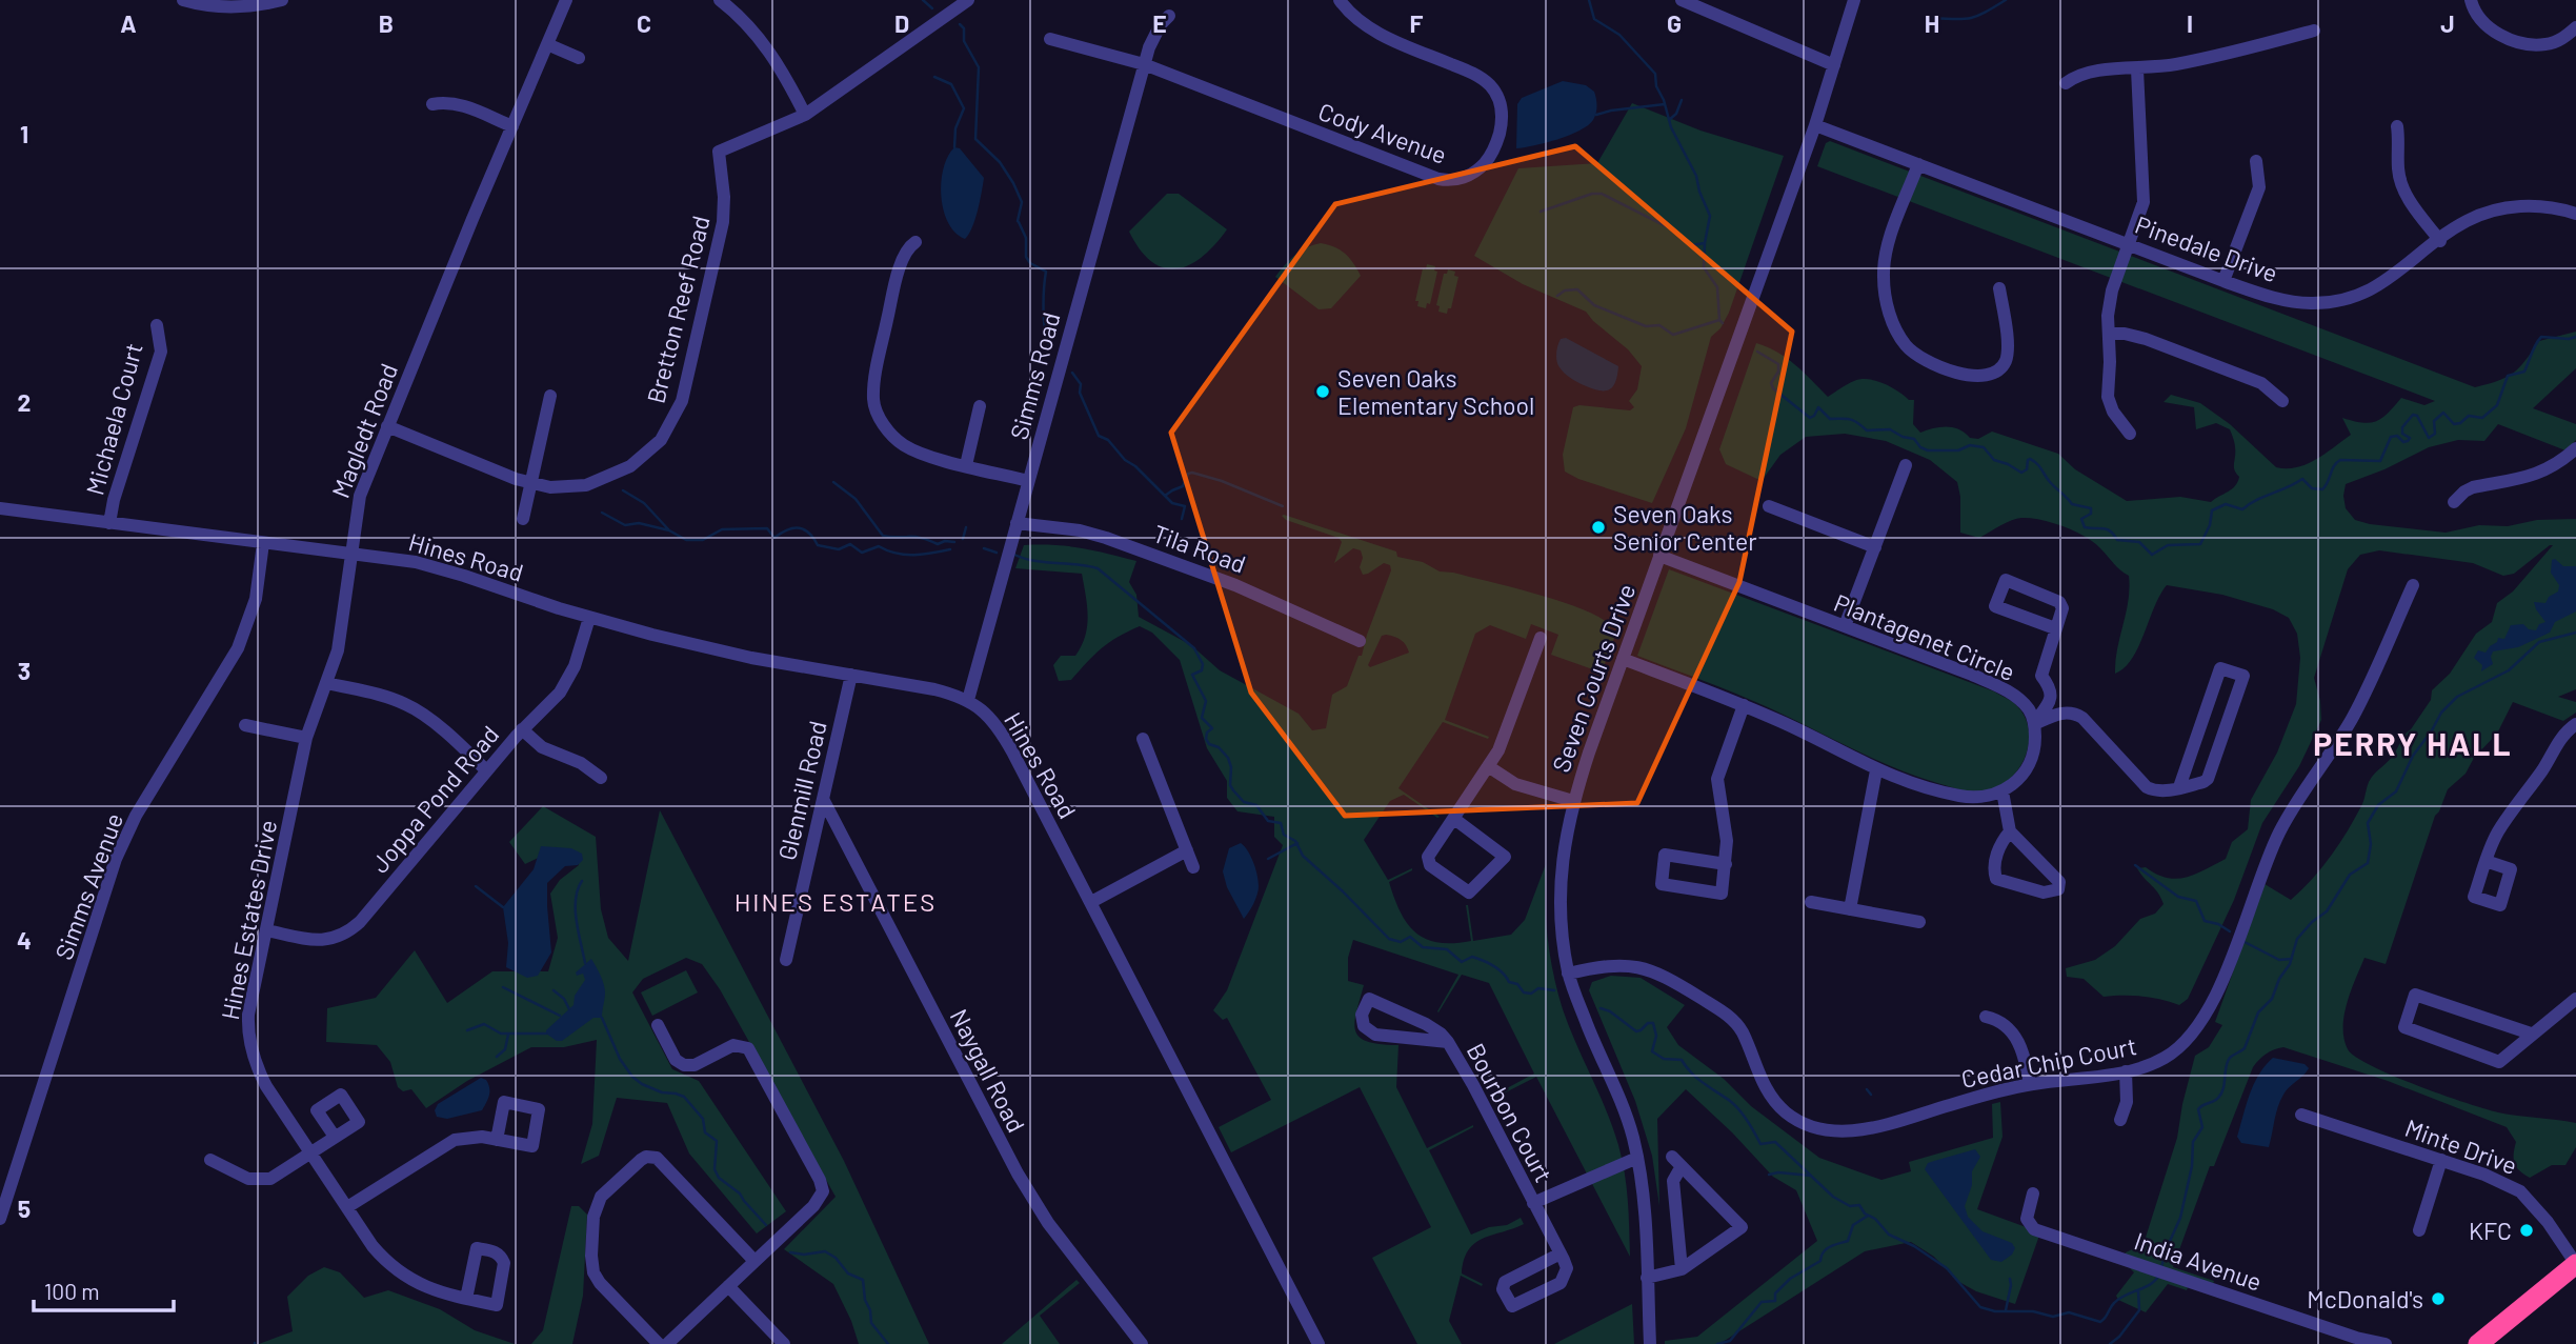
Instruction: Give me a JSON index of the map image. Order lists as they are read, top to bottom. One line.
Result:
{"streets":{"street":["Cody Avenue","Pinedale Drive","Bretton Reef Road","Simms Road","Michaela Court","Magledt Road","Tila Road","Hines Road","Plantagenet Circle","Seven Courts Drive","Glenmill Road","Joppa Pond Road","Simms Avenue","Hines Estates Drive","Cedar Chip Court","Naygall Road","Bourbon Court","Minte Drive","India Avenue"]},"crossings":[["Cody Avenue","Simms Road"],["Pinedale Drive","Seven Courts Drive"],["Bretton Reef Road","Magledt Road"],["Simms Road","Tila Road"],["Simms Road","Hines Road"],["Magledt Road","Hines Road"],["Magledt Road","Hines Estates Drive"],["Hines Road","Glenmill Road"],["Hines Road","Joppa Pond Road"],["Hines Road","Hines Estates Drive"],["Plantagenet Circle","Seven Courts Drive"],["Seven Courts Drive","Cedar Chip Court"],["Seven Courts Drive","Bourbon Court"],["Glenmill Road","Naygall Road"],["Joppa Pond Road","Hines Estates Drive"]],"districts":["PERRY HALL","HINES ESTATES"],"places":["Seven Oaks Elementary School","Seven Oaks Senior Center","KFC","McDonald's"],"scale_bar":"100 m","grid":{"columns":["A","B","C","D","E","F","G","H","I","J"],"rows":["1","2","3","4","5"]}}
